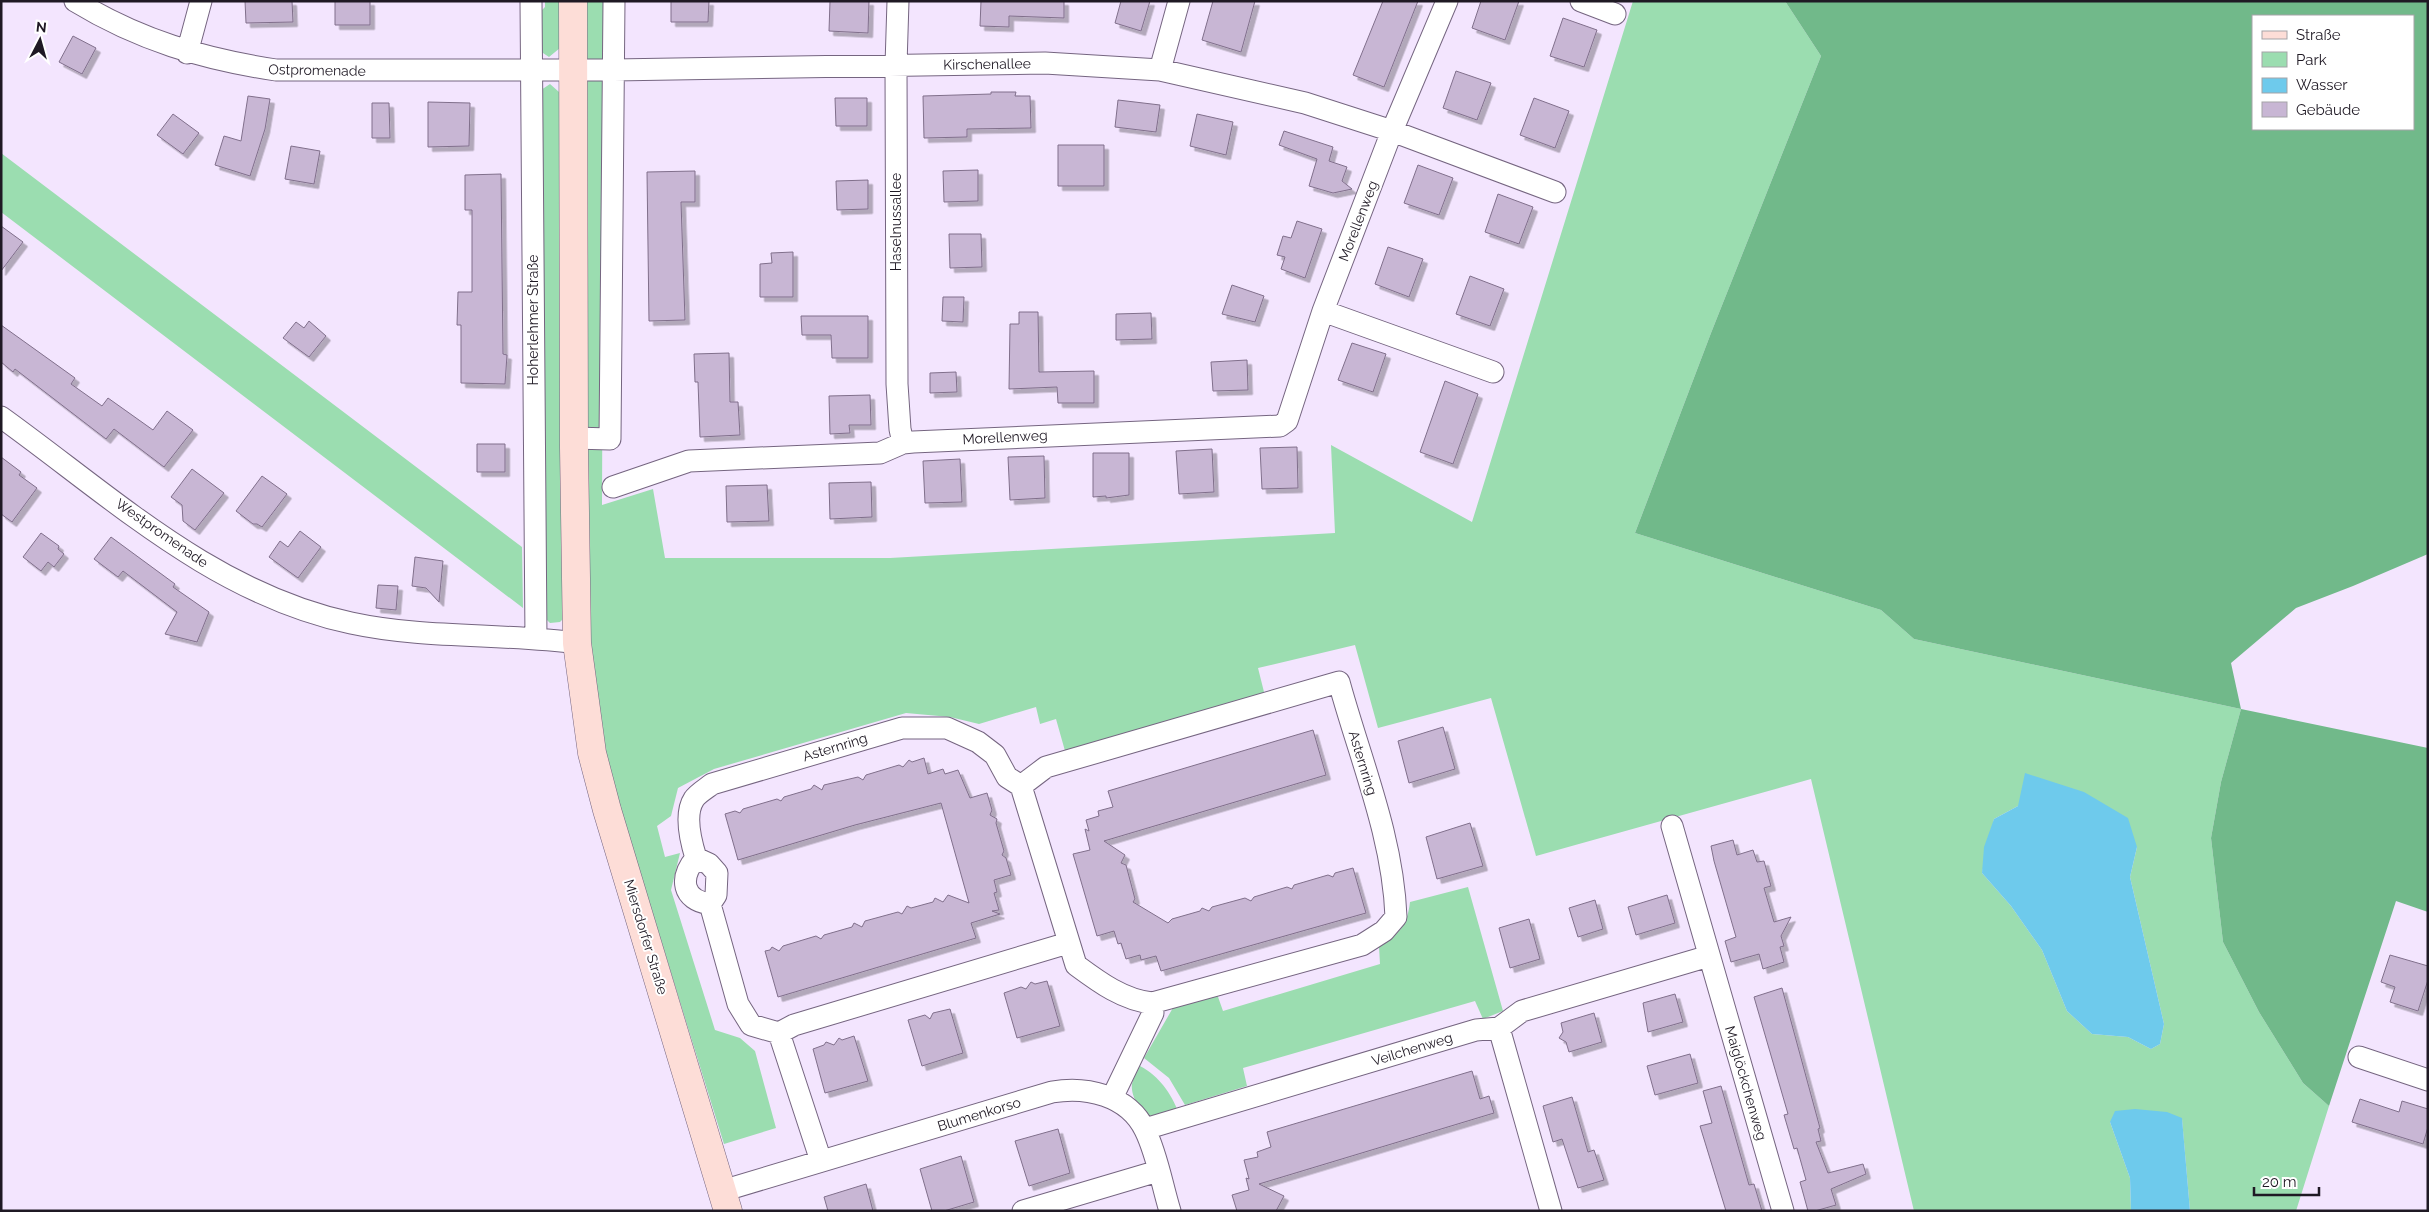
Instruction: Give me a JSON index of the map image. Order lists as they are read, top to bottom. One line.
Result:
{"streets":{"street":["Kirschenallee","Ostpromenade","Morellenweg","Haselnussallee","Hoherlehmer Straße","Westpromenade","Asternring","Miersdorfer Straße","Veilchenweg","Maiglöckchenweg","Blumenkorso"]},"crossings":[["Kirschenallee","Ostpromenade"],["Kirschenallee","Morellenweg"],["Kirschenallee","Haselnussallee"],["Ostpromenade","Hoherlehmer Straße"],["Morellenweg","Haselnussallee"],["Hoherlehmer Straße","Westpromenade"],["Westpromenade","Miersdorfer Straße"],["Miersdorfer Straße","Blumenkorso"],["Veilchenweg","Blumenkorso"]],"legend":["Straße","Park","Wasser","Gebäude"],"scale_bar":"20 m","north":"top"}
